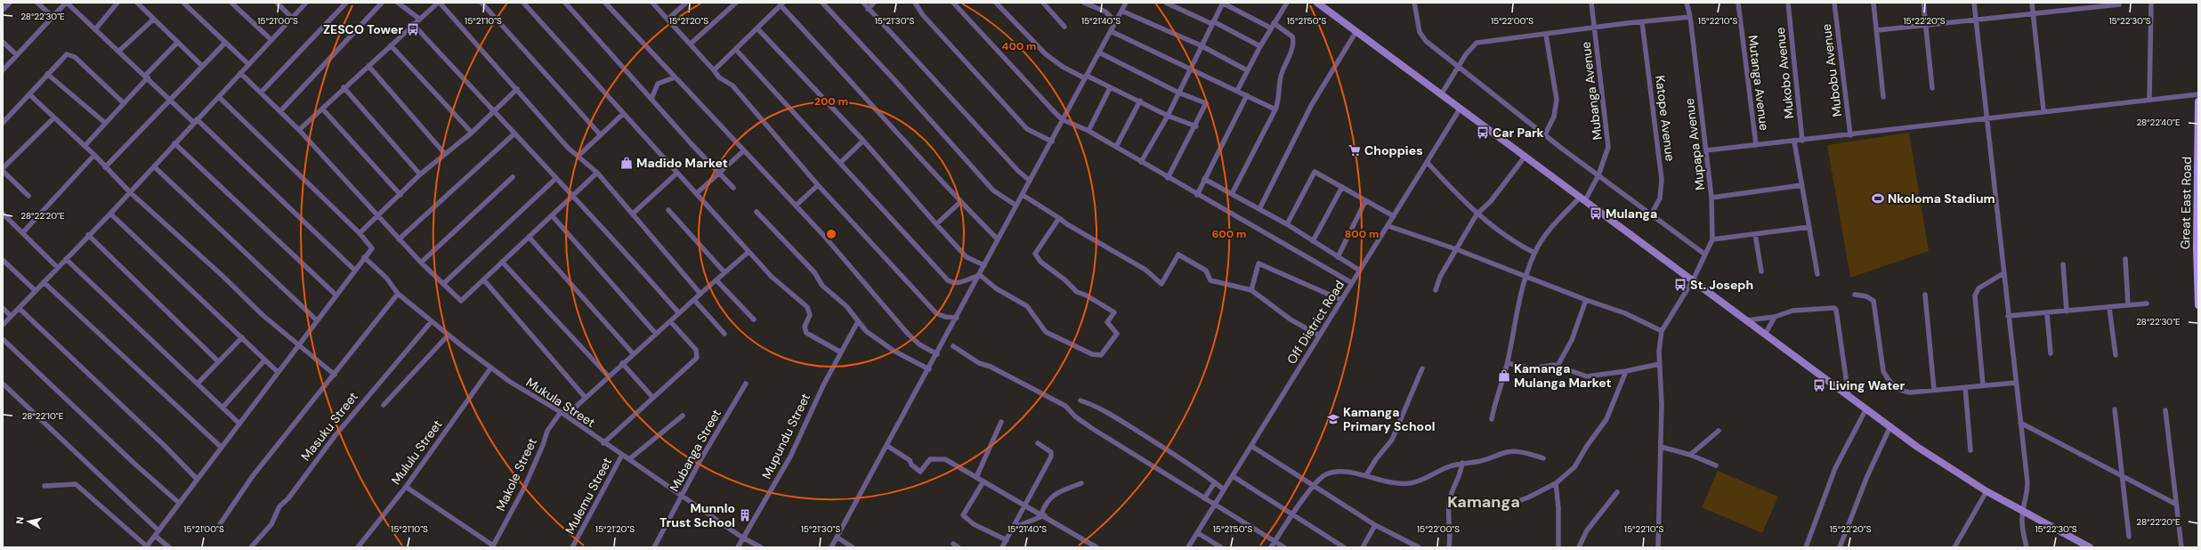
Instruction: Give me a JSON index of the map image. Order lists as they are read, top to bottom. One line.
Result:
{"streets":{"main road":["Great East Road"],"street":["Mubobu Avenue","Mukobo Avenue","Mutanga Avenue","Mubanga Avenue","Katope Avenue","Mupapa Avenue","Off District Road","Mukula Street","Masuku Street","Mupundu Street","Mubanga Street","Mululu Street","Makole Street","Mulemu Street"]},"crossings":[["Mukula Street","Masuku Street"],["Mukula Street","Mupundu Street"],["Mukula Street","Mubanga Street"],["Mukula Street","Mululu Street"],["Mukula Street","Makole Street"],["Mukula Street","Mulemu Street"]],"districts":["Kamanga"],"places":{"bus stop":["ZESCO Tower","Car Park","Mulanga","St. Joseph","Living Water"],"supermarket":["Choppies"],"shop":["Madido Market","Kamanga Mulanga Market"],"sports":["Nkoloma Stadium"],"school or university":["Kamanga Primary School"],"building":["Munnlo Trust School"]},"north":"left","coordinates":["28°22'30\"E","15°21'00\"S","15°21'10\"S","15°21'20\"S","15°21'30\"S","15°21'40\"S","15°21'50\"S","15°22'00\"S","15°22'10\"S","15°22'20\"S","15°22'30\"S","28°22'40\"E","28°22'20\"E","28°22'10\"E"],"rings":["400 m","200 m","600 m","800 m"]}
